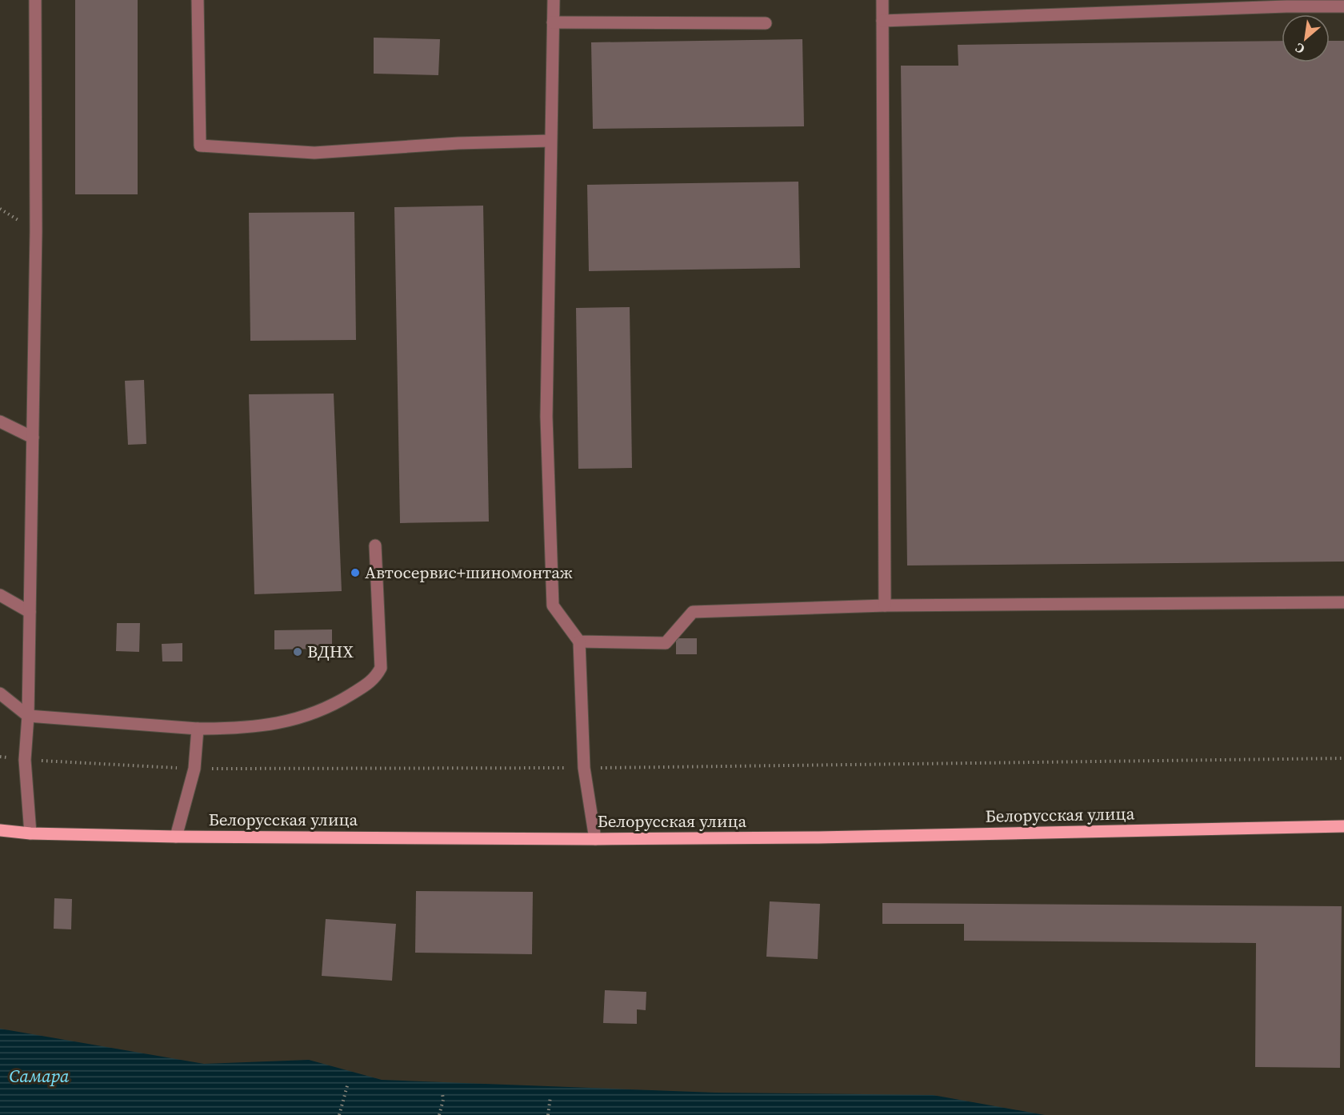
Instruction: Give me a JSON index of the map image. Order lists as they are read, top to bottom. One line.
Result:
{"streets":{"main road":["Белорусская улица"]},"water":["Самара"],"places":["Автосервис+шиномонтаж","ВДНХ"],"north":"bottom left"}
